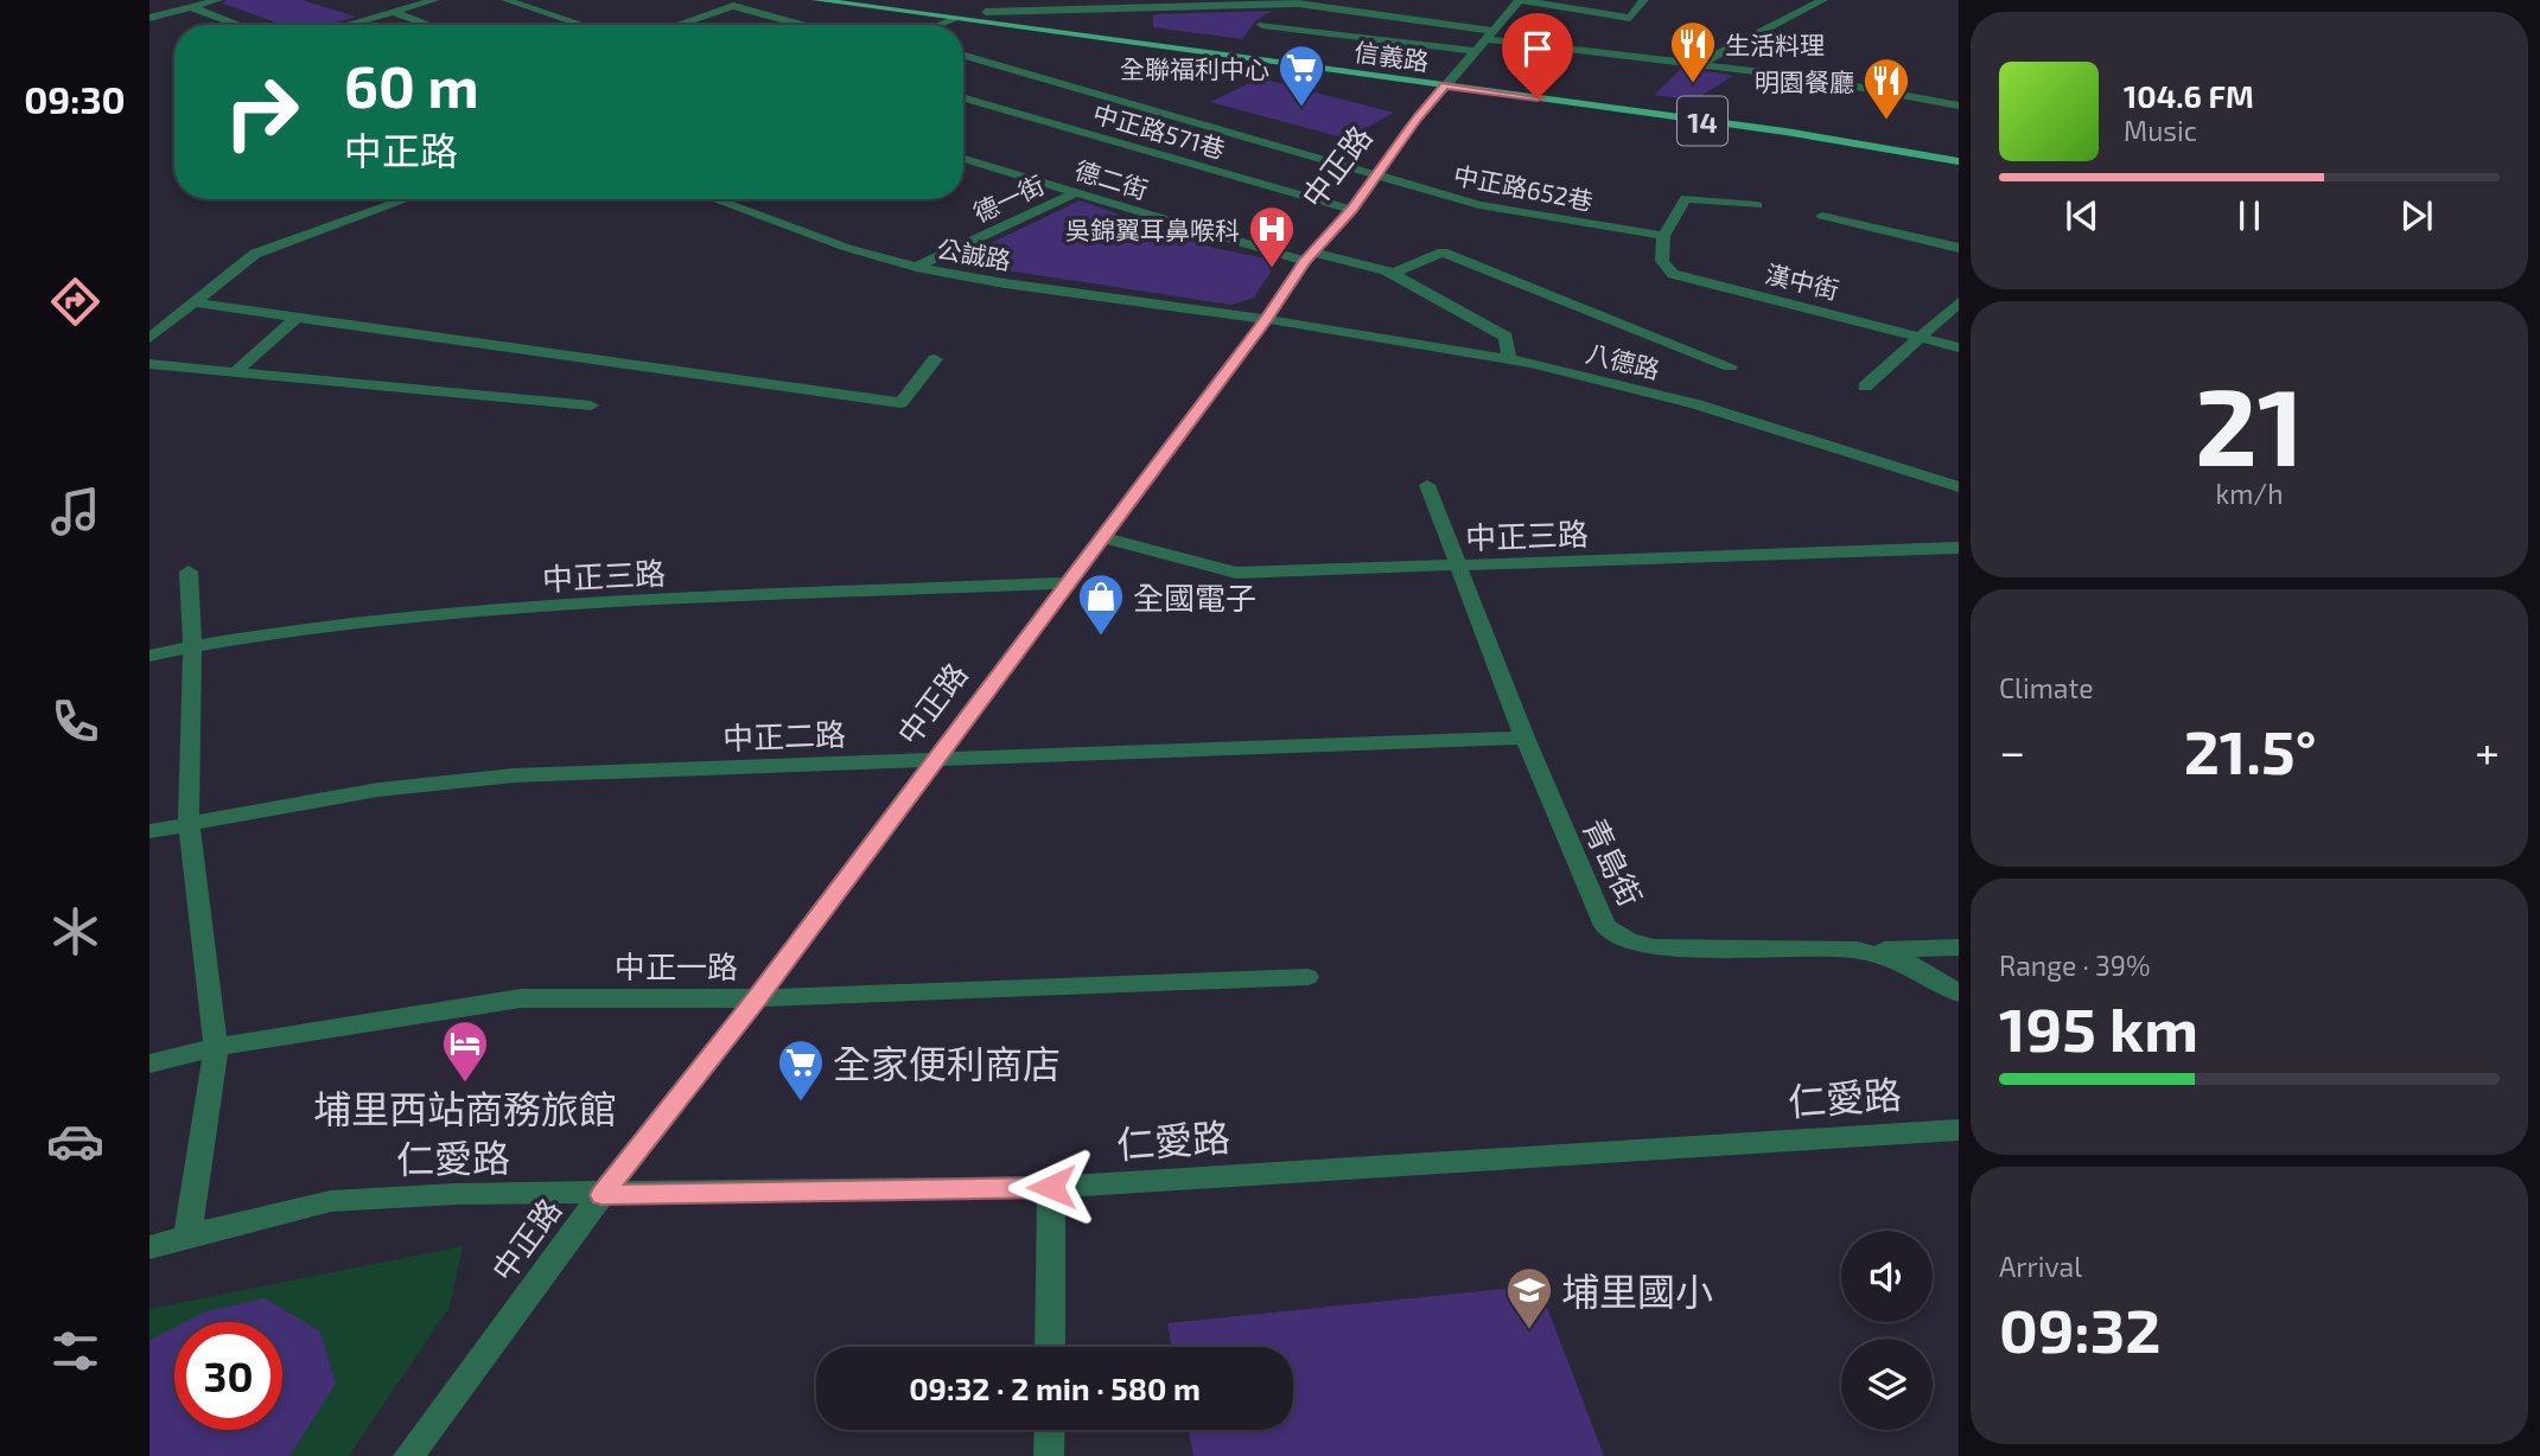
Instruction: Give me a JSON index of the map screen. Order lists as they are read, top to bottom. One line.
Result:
{"streets":{"main road":["信義路","14"],"street":["中正路571巷","中正路","德二街","中正路652巷","德一街","公誠路","漢中街","八德路","中正三路","中正二路","青島街","中正一路","仁愛路"]},"crossings":[["信義路","中正路"],["中正路571巷","中正路"],["中正路","德二街"],["中正路","中正路652巷"],["中正路","公誠路"],["中正路","八德路"],["中正路","中正三路"],["中正路","中正二路"],["中正路","中正一路"],["中正路","仁愛路"],["德二街","德一街"],["德二街","八德路"],["中正路652巷","漢中街"],["德一街","公誠路"],["公誠路","八德路"],["中正三路","青島街"],["中正二路","青島街"]],"places":{"restaurant":["生活料理","明園餐廳"],"supermarket":["全聯福利中心","全家便利商店"],"hospital":["吳錦翼耳鼻喉科"],"shop":["全國電子"],"hotel":["埔里西站商務旅館"],"school or university":["埔里國小"]},"page":{"tabs":"09:30","turn":["60 m","中正路"],"song":["104.6 FM","Music"],"tile":[["21","km/h"],"Climate",["Range · 39%","195 km"],["Arrival","09:32"]],"heat":["−","21.5°","+"],"limit":"30","trip":"09:32 · 2 min · 580 m"}}
